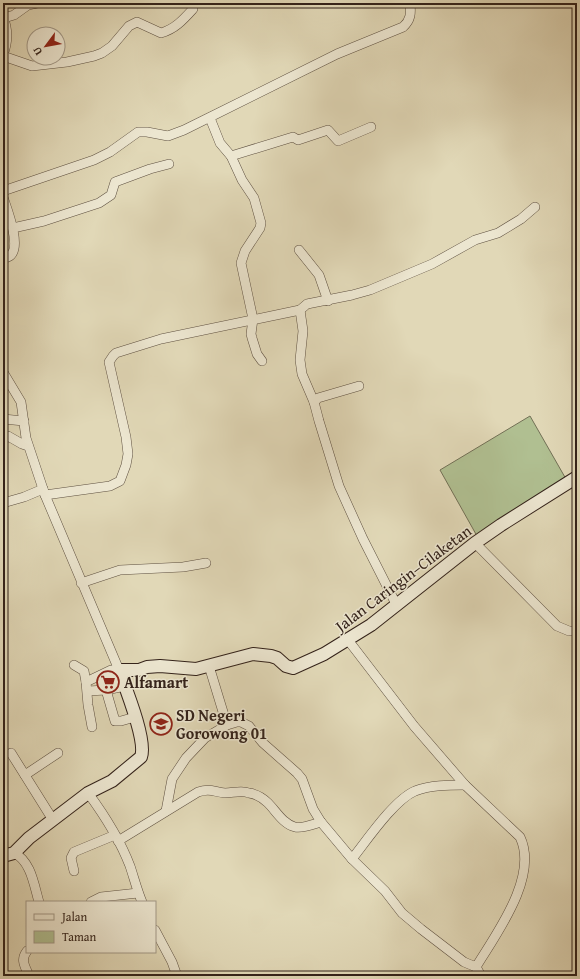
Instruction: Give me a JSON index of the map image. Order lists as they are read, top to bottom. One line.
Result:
{"streets":{"street":["Jalan Caringin–Cilaketan"]},"places":{"supermarket":["Alfamart"],"school or university":["SD Negeri Gorowong 01"]},"legend":["Jalan","Taman"],"north":"bottom left"}
